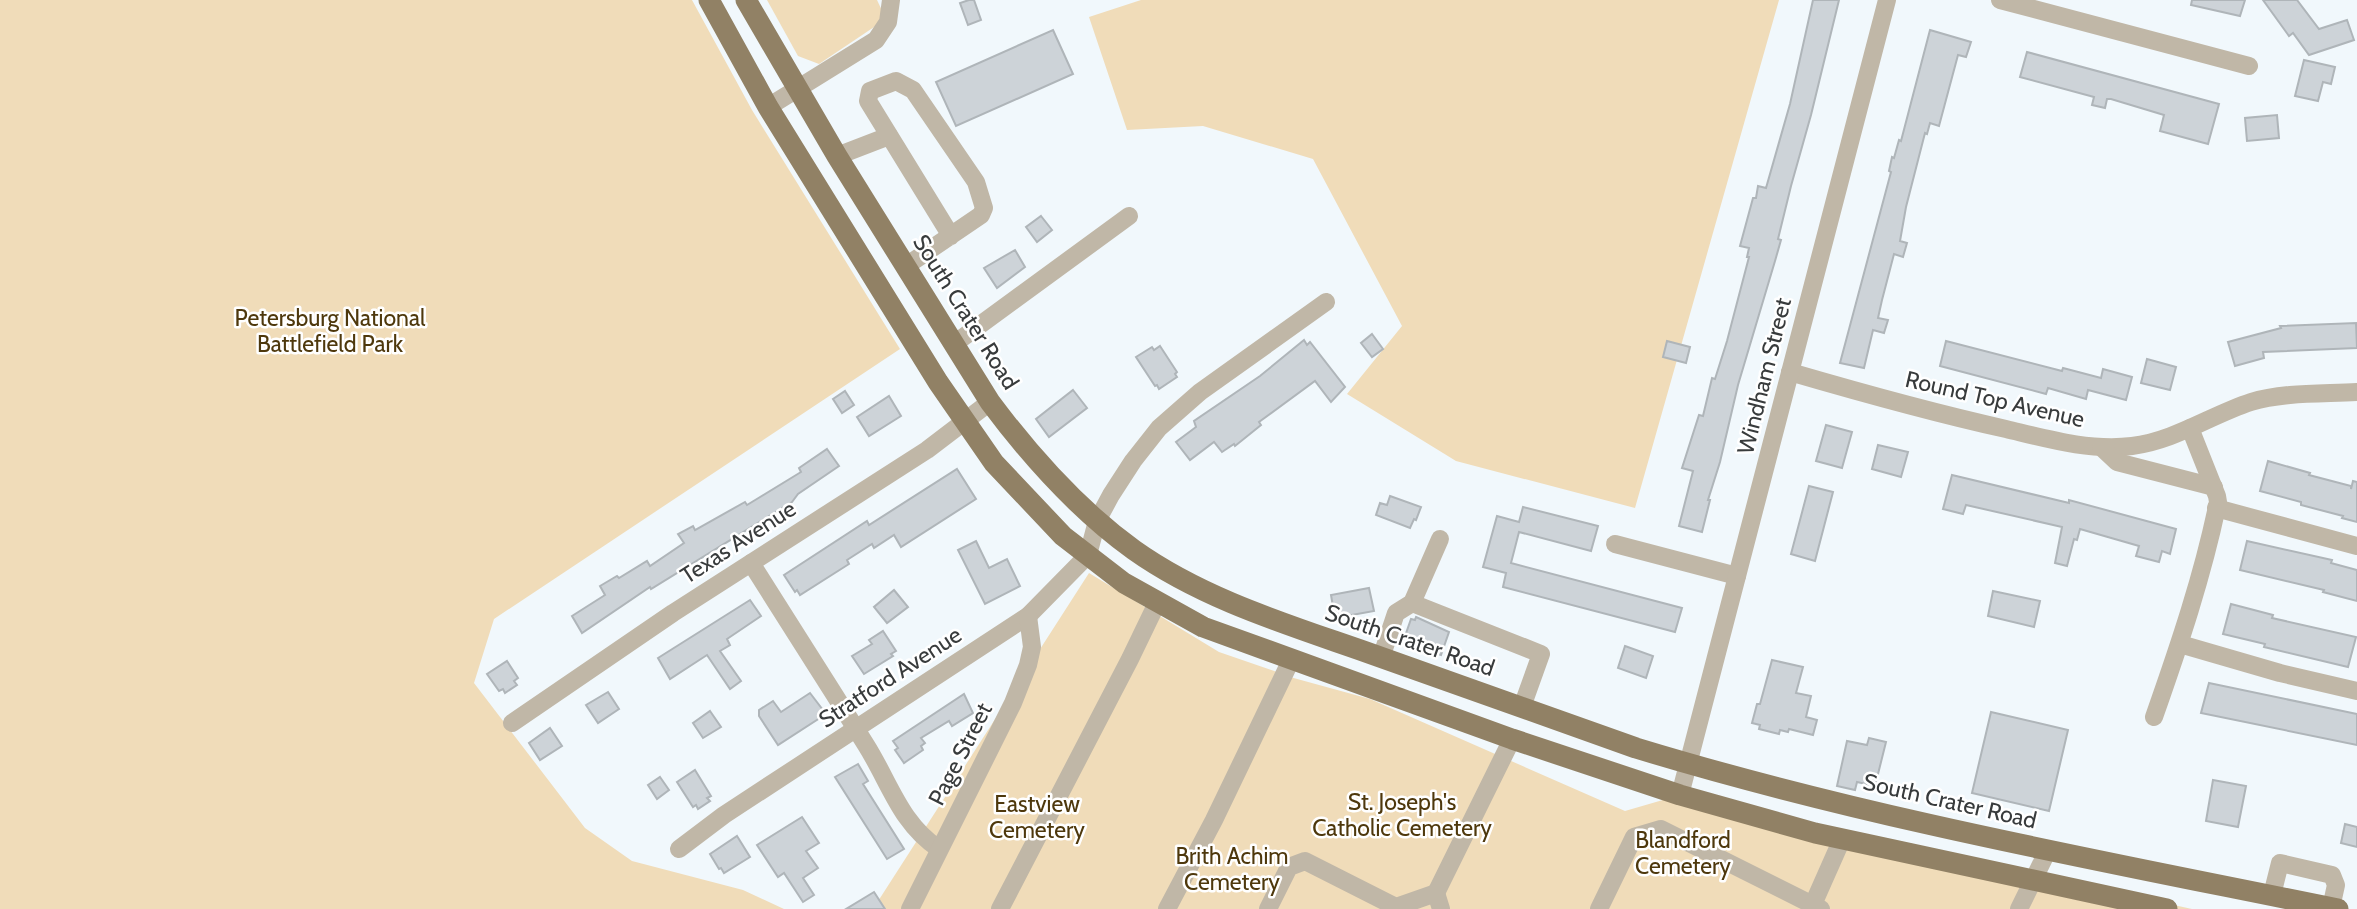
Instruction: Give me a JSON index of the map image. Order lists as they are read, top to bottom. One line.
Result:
{"streets":{"main road":["South Crater Road"],"street":["Windham Street","Round Top Avenue","Texas Avenue","Stratford Avenue","Page Street"]},"crossings":[["South Crater Road","Windham Street"],["South Crater Road","Texas Avenue"],["South Crater Road","Stratford Avenue"],["Windham Street","Round Top Avenue"],["Stratford Avenue","Page Street"]],"parks":["Petersburg National Battlefield Park","St. Joseph's Catholic Cemetery","Eastview Cemetery","Blandford Cemetery","Brith Achim Cemetery"]}
